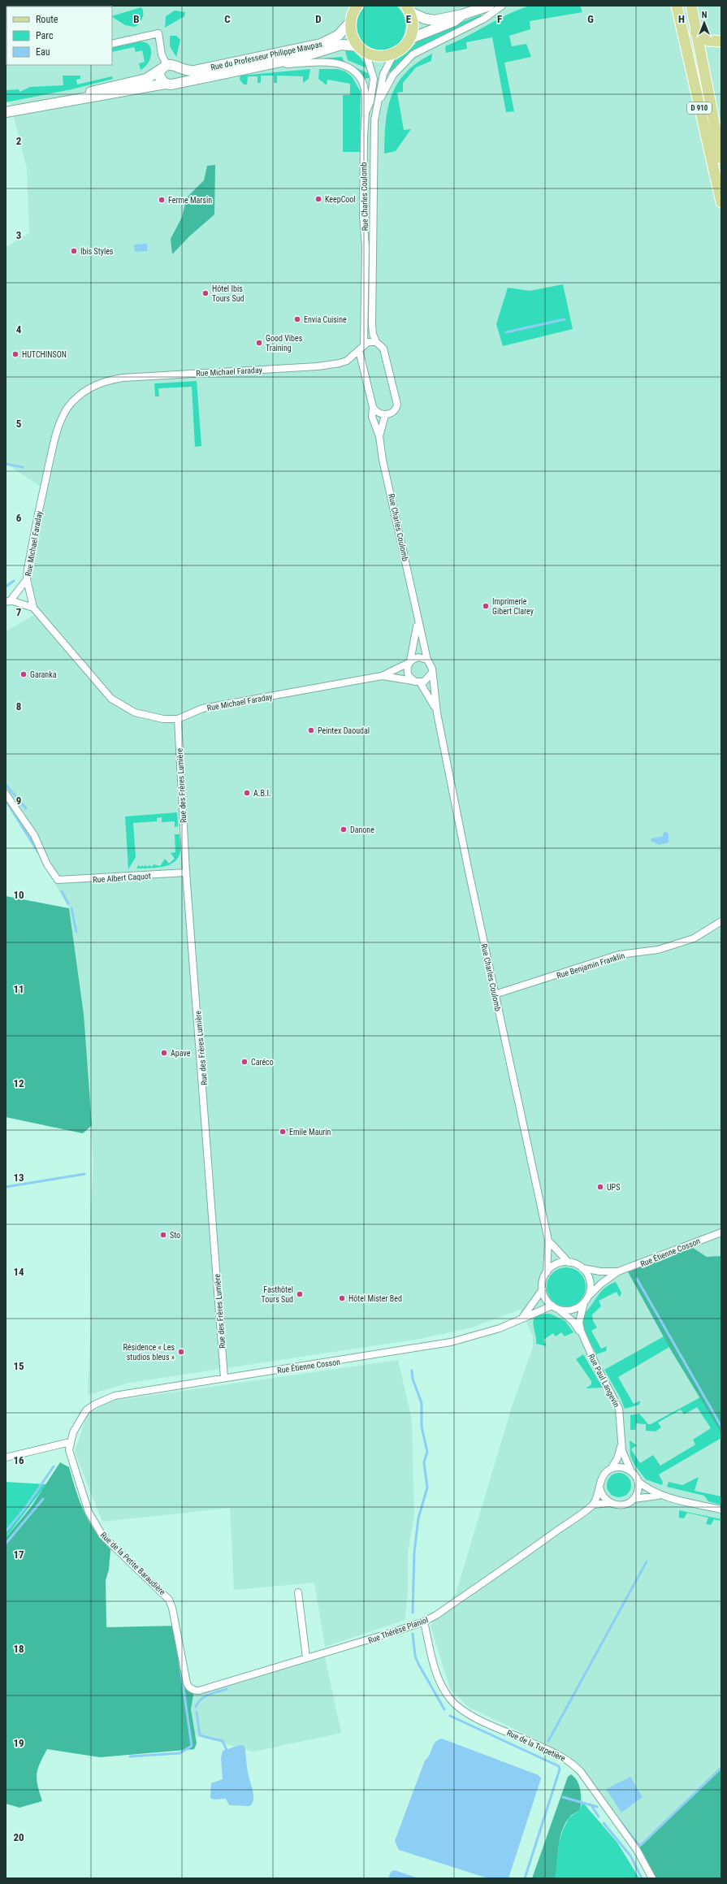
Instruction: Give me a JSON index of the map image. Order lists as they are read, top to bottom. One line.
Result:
{"streets":{"main road":["D 910"],"street":["Rue du Professeur Philippe Maupas","Rue Charles Coulomb","Rue Michael Faraday","Rue des Frères Lumière","Rue Albert Caquot","Rue Benjamin Franklin","Rue Étienne Cosson","Rue Paul Langevin","Rue de la Petite Baraudière","Rue Thérèse Planiol","Rue de la Turpetière"]},"crossings":[["Rue du Professeur Philippe Maupas","Rue Charles Coulomb"],["Rue Charles Coulomb","Rue Michael Faraday"],["Rue Charles Coulomb","Rue Benjamin Franklin"],["Rue Charles Coulomb","Rue Étienne Cosson"],["Rue Charles Coulomb","Rue Paul Langevin"],["Rue Michael Faraday","Rue des Frères Lumière"],["Rue des Frères Lumière","Rue Albert Caquot"],["Rue des Frères Lumière","Rue Étienne Cosson"],["Rue Étienne Cosson","Rue Paul Langevin"],["Rue Étienne Cosson","Rue de la Petite Baraudière"],["Rue de la Petite Baraudière","Rue Thérèse Planiol"],["Rue Thérèse Planiol","Rue de la Turpetière"]],"places":["KeepCool","Ferme Marsin","Ibis Styles","Hôtel Ibis Tours Sud","Envia Cuisine","Good Vibes Training","HUTCHINSON","Imprimerie Gibert Clarey","Garanka","Peintex Daoudal","A.B.I.","Danone","Apave","Caréco","Emile Maurin","UPS","Sto","Fasthôtel Tours Sud","Hôtel Mister Bed","Résidence « Les studios bleus »"],"legend":["Route","Parc","Eau"],"north":"top","grid":{"columns":["B","C","D","E","F","G","H"],"rows":["2","3","4","5","6","7","8","9","10","11","12","13","14","15","16","17","18","19","20"]}}
